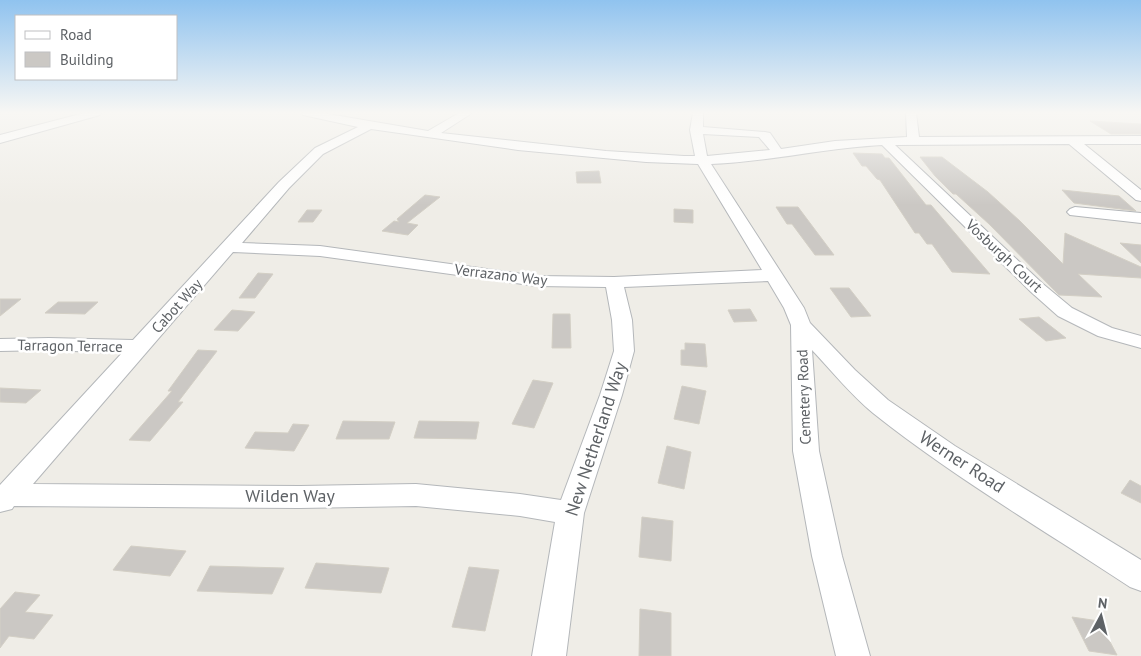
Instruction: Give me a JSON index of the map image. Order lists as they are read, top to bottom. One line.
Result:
{"streets":{"street":["Vosburgh Court","Verrazano Way","Cabot Way","Tarragon Terrace","Cemetery Road","New Netherland Way","Werner Road","Wilden Way"]},"crossings":[["Verrazano Way","Cabot Way"],["Verrazano Way","Cemetery Road"],["Verrazano Way","New Netherland Way"],["Cabot Way","Tarragon Terrace"],["Cabot Way","Wilden Way"],["Cemetery Road","Werner Road"],["New Netherland Way","Wilden Way"]],"legend":["Road","Building"],"north":"top"}
